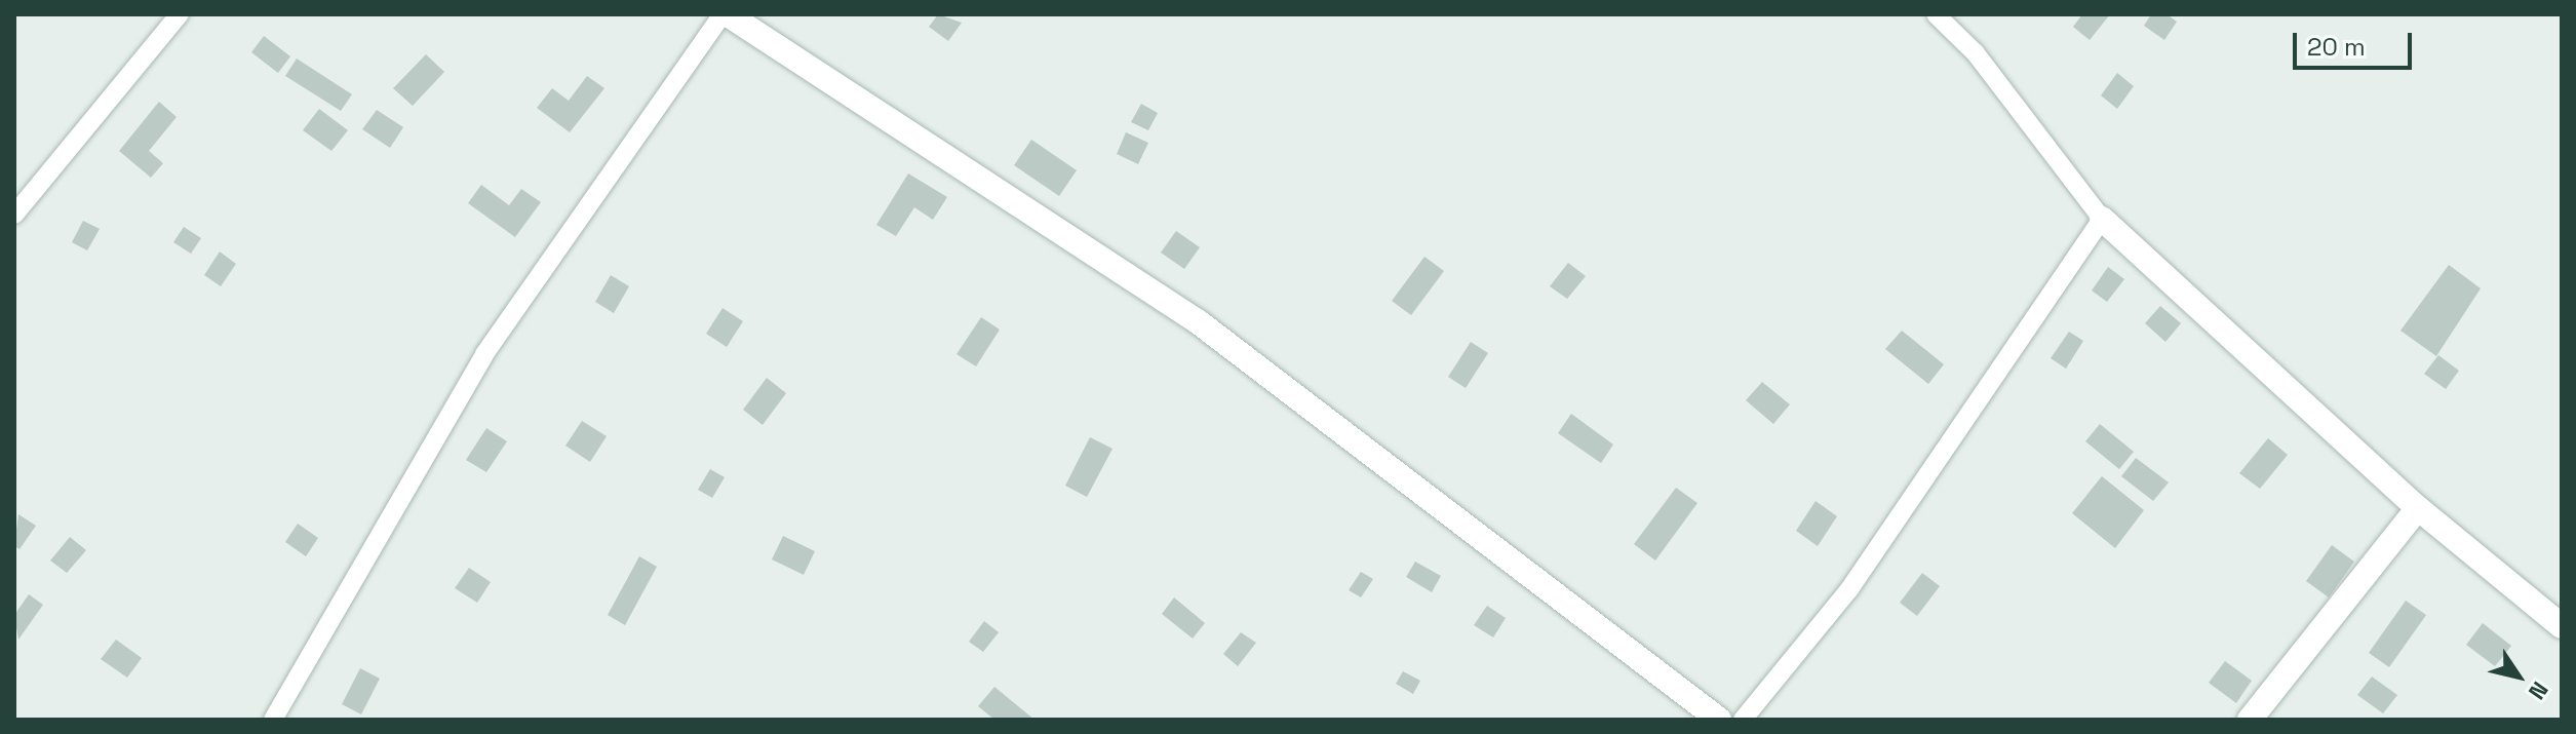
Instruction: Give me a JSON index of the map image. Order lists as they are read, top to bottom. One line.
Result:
{"scale_bar":"20 m","north":"bottom right"}
